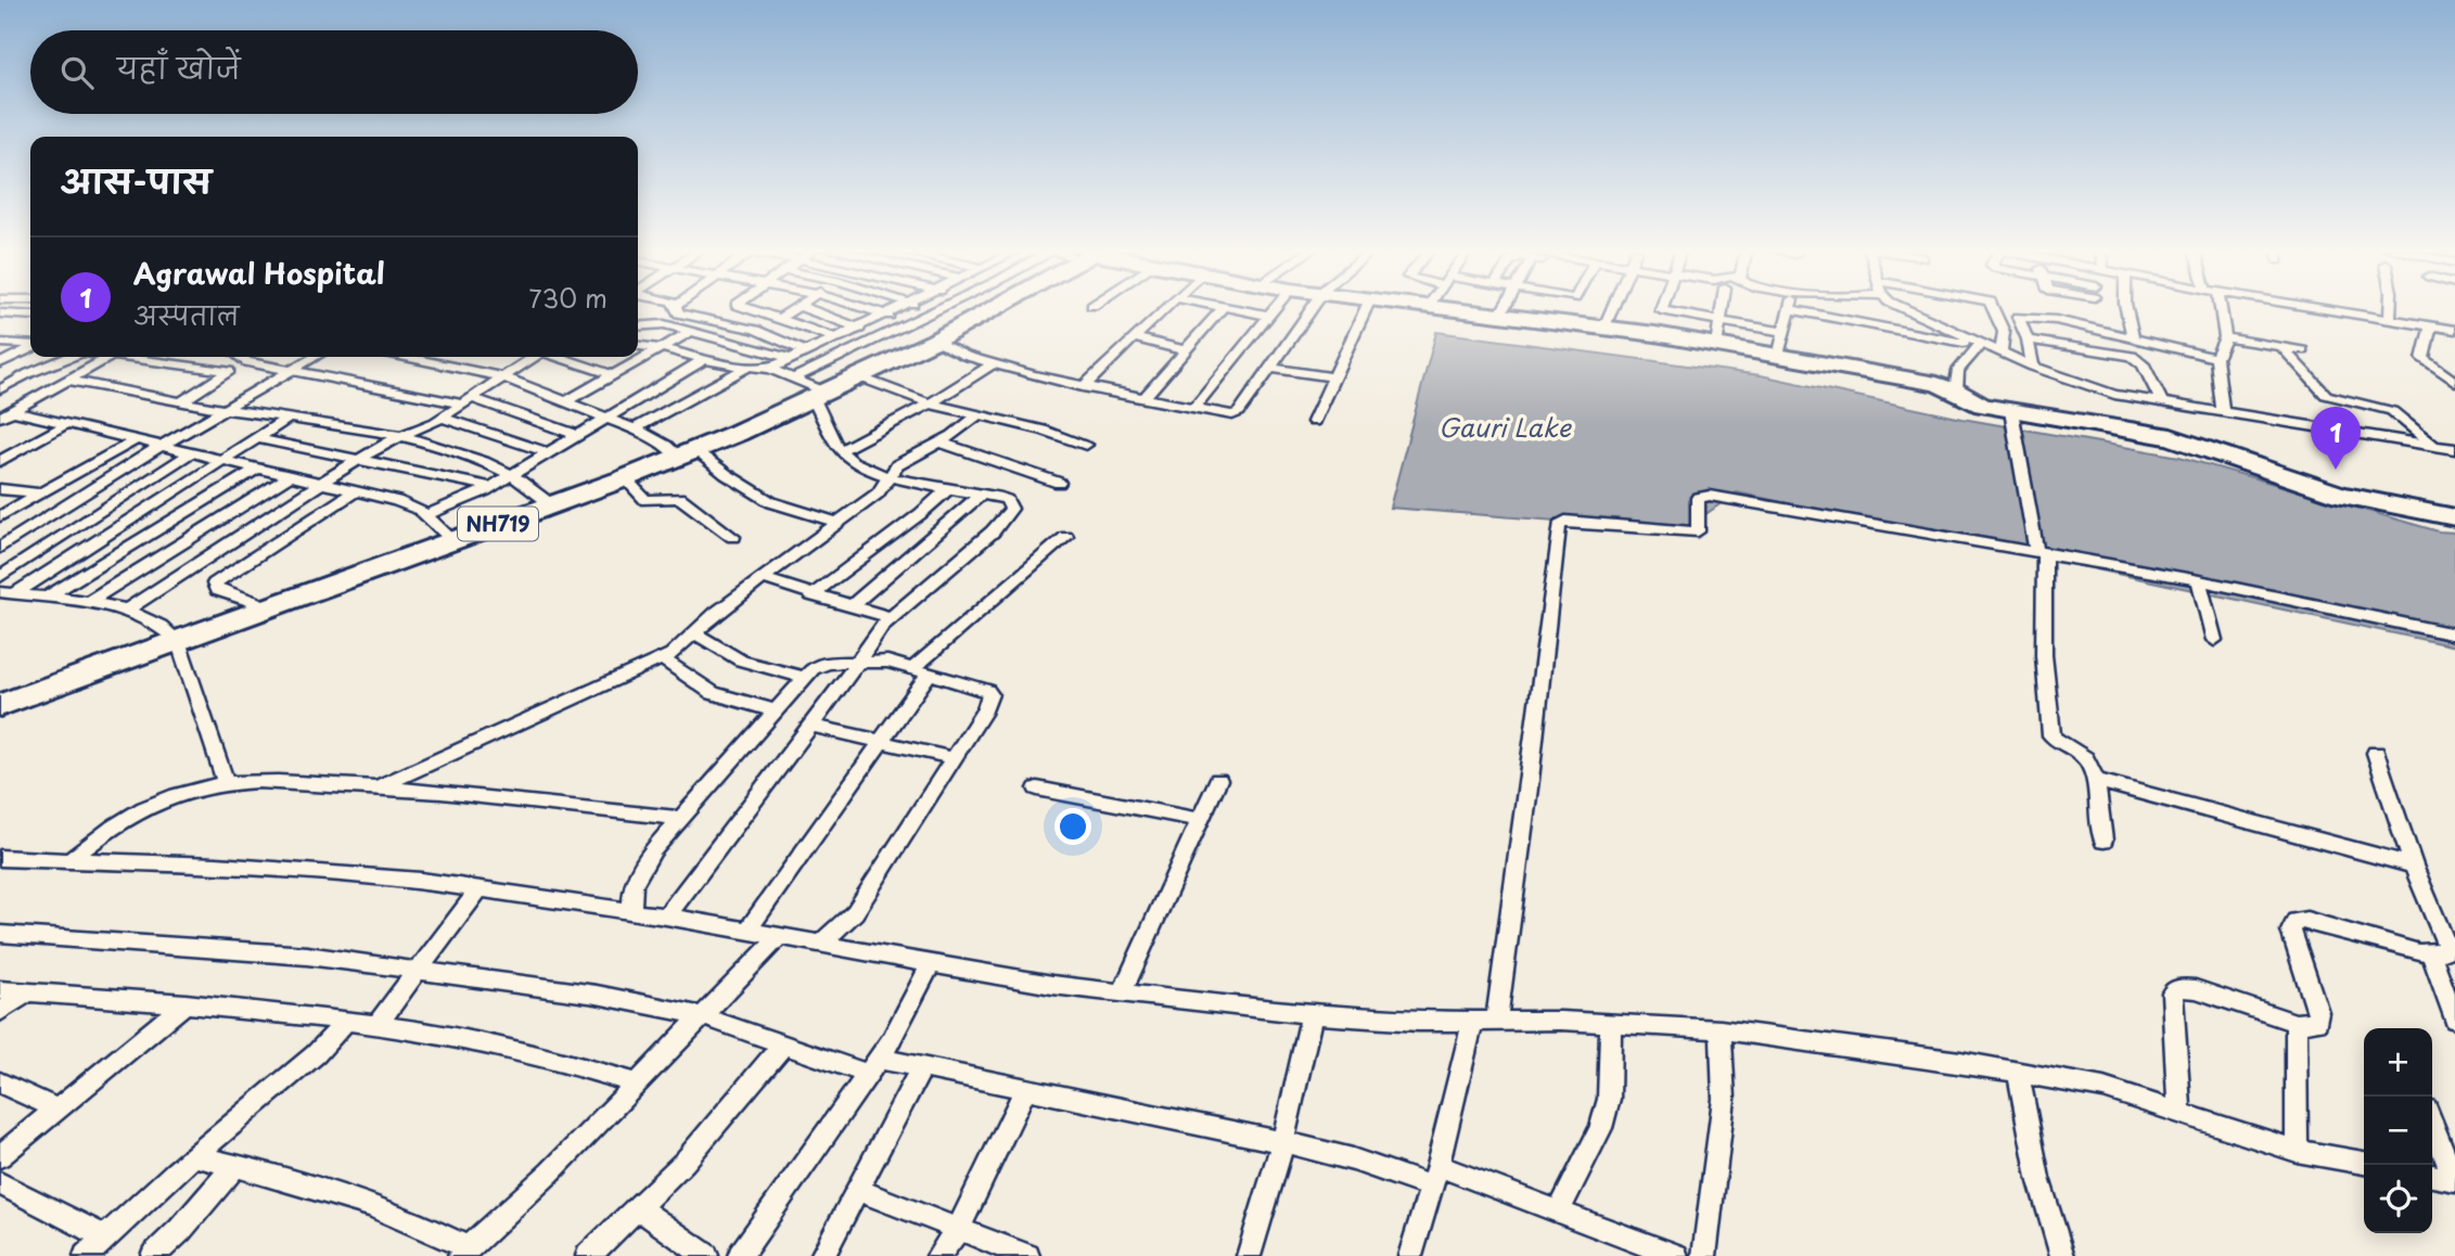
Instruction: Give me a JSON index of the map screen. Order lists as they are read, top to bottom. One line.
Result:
{"streets":{"highway":["NH719"]},"water":["Gauri Lake"],"page":{"search":"यहाँ खोजें","heading":"आस-पास","list":[{"mark":"1","name":"Agrawal Hospital","note":"अस्पताल","value":"730 m"}],"pins":"1","map_buttons":["+","−"]}}
